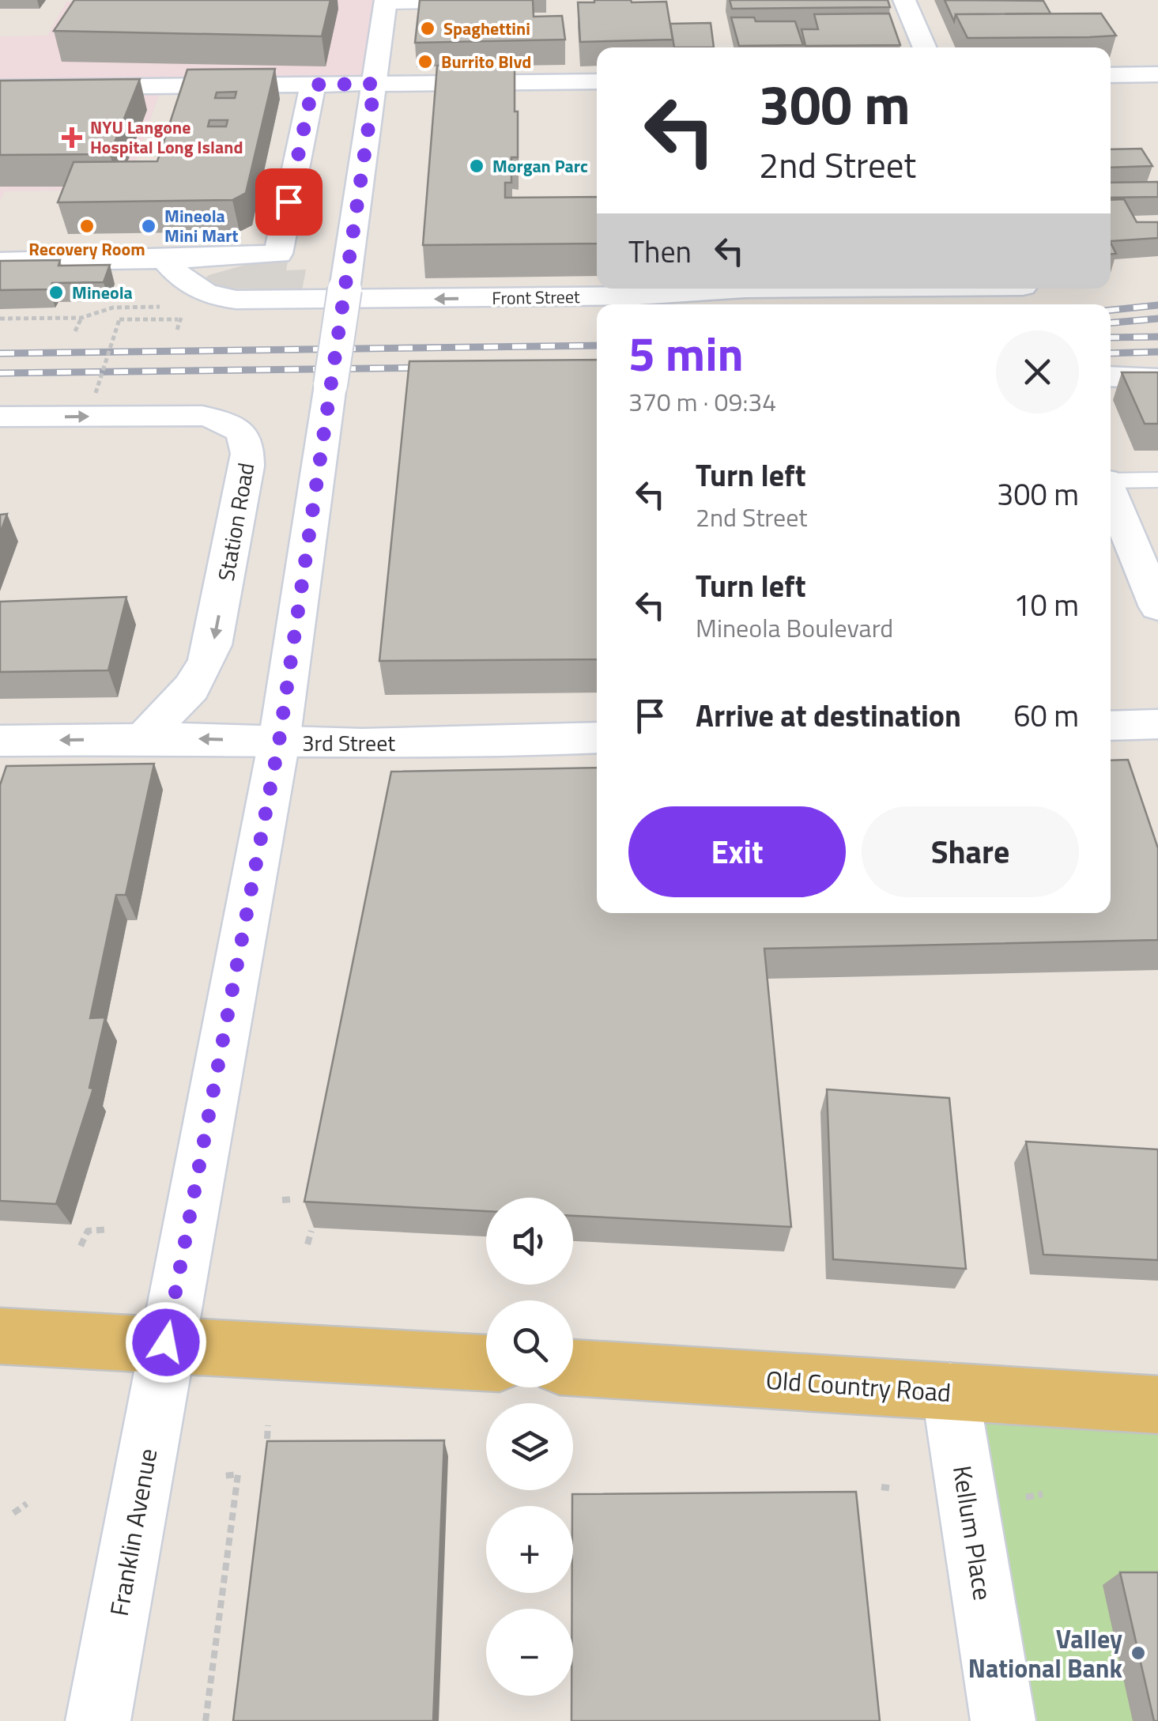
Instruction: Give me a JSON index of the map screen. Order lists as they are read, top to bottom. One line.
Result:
{"streets":{"main road":["Old Country Road"],"street":["Front Street","Station Road","3rd Street","Franklin Avenue","Kellum Place"]},"crossings":[["Station Road","3rd Street"],["3rd Street","Franklin Avenue"],["Old Country Road","Kellum Place"]],"one_way":["3rd Street"],"places":{"other":["Spaghettini","Burrito Blvd","Morgan Parc","Recovery Room","Mineola Mini Mart","Mineola","Valley National Bank"],"health":["NYU Langone Hospital Long Island"]},"page":{"turn":["300 m","2nd Street"],"then":"Then","heading":["5 min","370 m · 09:34"],"list":[{"name":"Turn left","note":"2nd Street","value":"300 m"},{"name":"Turn left","note":"Mineola Boulevard","value":"10 m"},{"name":"Arrive at destination","value":"60 m"}],"buttons":["Exit","Share"],"map_buttons":["+","−"]}}
